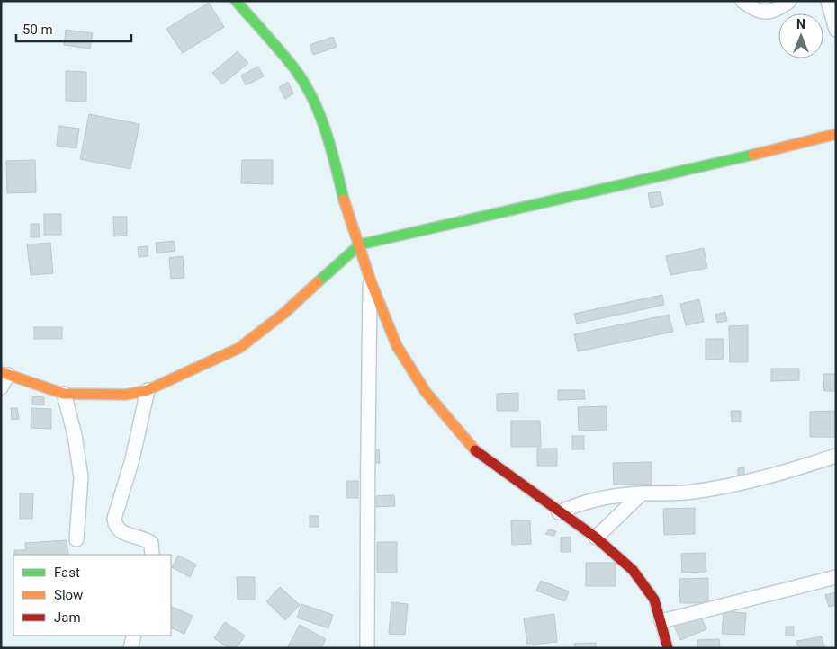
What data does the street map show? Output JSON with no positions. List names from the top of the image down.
{
  "legend": ["Fast", "Slow", "Jam"],
  "scale_bar": "50 m",
  "north": "top"
}
